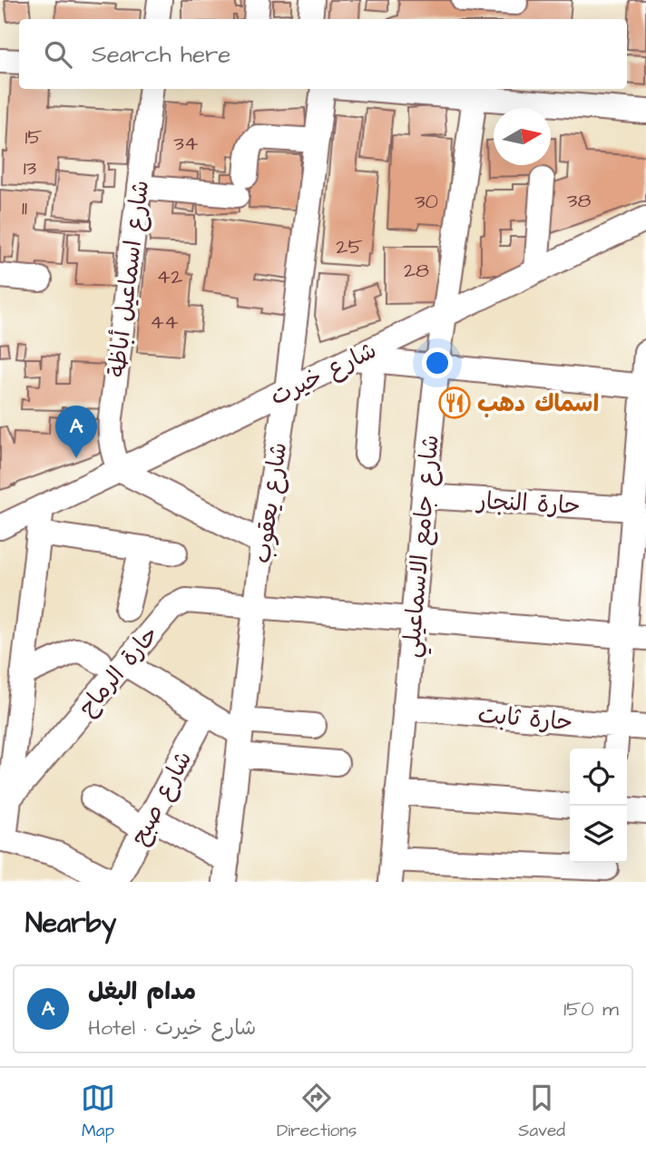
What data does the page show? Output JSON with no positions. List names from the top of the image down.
{
  "streets": {
    "street": [
      "شارع اسماعيل أباظة",
      "شارع خيرت",
      "شارع يعقوب",
      "حارة النجار",
      "شارع جامع الاسماعيلي",
      "حارة الرماح",
      "حارة ثابت",
      "شارع صبح"
    ]
  },
  "crossings": [
    ["شارع اسماعيل أباظة", "شارع خيرت"],
    ["شارع خيرت", "شارع يعقوب"],
    ["شارع خيرت", "شارع جامع الاسماعيلي"],
    ["شارع يعقوب", "حارة الرماح"],
    ["حارة النجار", "شارع جامع الاسماعيلي"],
    ["شارع جامع الاسماعيلي", "حارة الرماح"],
    ["شارع جامع الاسماعيلي", "حارة ثابت"]
  ],
  "places": {
    "restaurant": ["اسماك دهب"]
  },
  "house_numbers": [
    "15",
    "34",
    "13",
    "38",
    "30",
    "11",
    "25",
    "28",
    "42",
    "44"
  ],
  "north": "right",
  "page": {
    "search": "Search here",
    "pins": "A",
    "heading": "Nearby",
    "list": [
      {
        "mark": "A",
        "name": "مدام البغل",
        "note": "Hotel · شارع خيرت",
        "value": "150 m"
      }
    ],
    "nav": ["Map", "Directions", "Saved"]
  }
}
